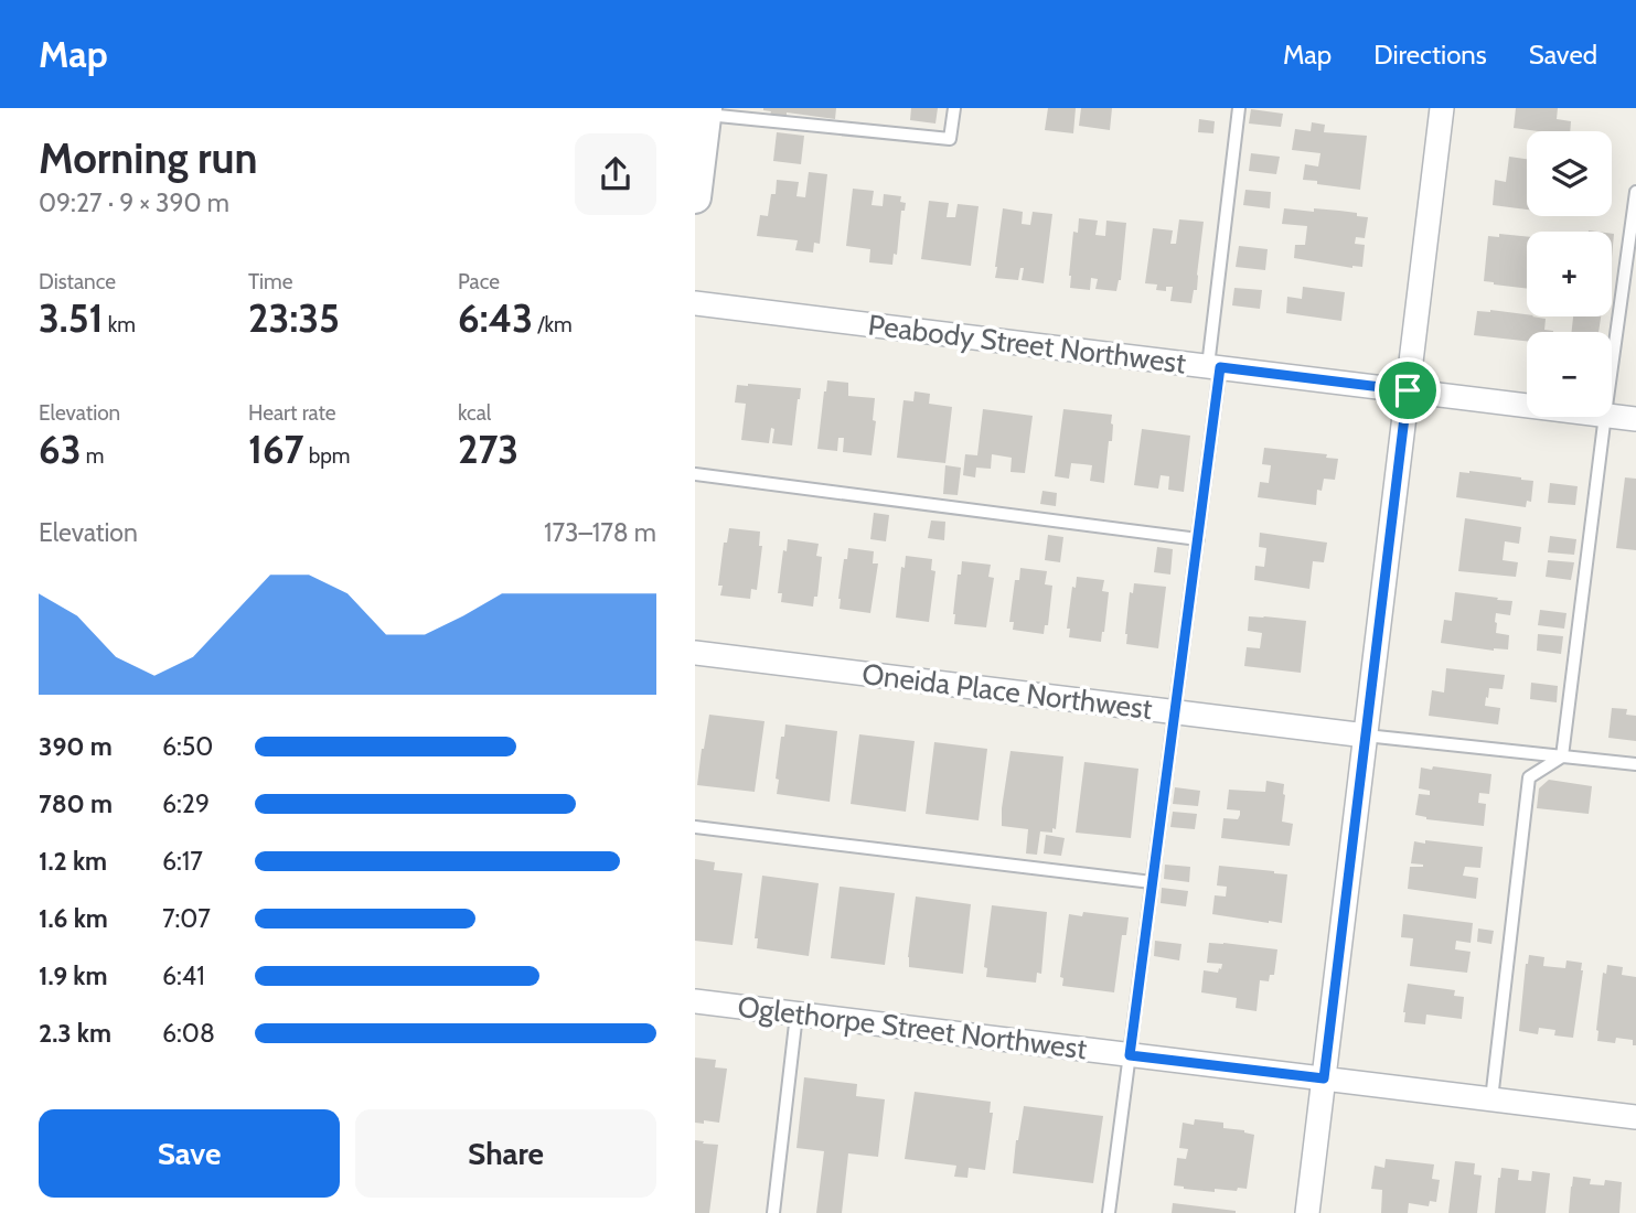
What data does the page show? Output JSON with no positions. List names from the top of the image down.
{
  "streets": {
    "street": ["Peabody Street Northwest", "Oneida Place Northwest", "Oglethorpe Street Northwest"]
  },
  "page": {
    "header": "Map",
    "nav": ["Map", "Directions", "Saved"],
    "heading": ["Morning run", "09:27 · 9 × 390 m"],
    "map_buttons": ["+", "−"],
    "stats": [
      ["Distance", "3.51 km"],
      ["Time", "23:35"],
      ["Pace", "6:43 /km"],
      ["Elevation", "63 m"],
      ["Heart rate", "167 bpm"],
      ["kcal", "273"]
    ],
    "chart": ["Elevation", "173–178 m"],
    "list": [
      {
        "name": "390 m",
        "note": "6:50"
      },
      {
        "name": "780 m",
        "note": "6:29"
      },
      {
        "name": "1.2 km",
        "note": "6:17"
      },
      {
        "name": "1.6 km",
        "note": "7:07"
      },
      {
        "name": "1.9 km",
        "note": "6:41"
      },
      {
        "name": "2.3 km",
        "note": "6:08"
      }
    ],
    "buttons": ["Save", "Share"]
  }
}
